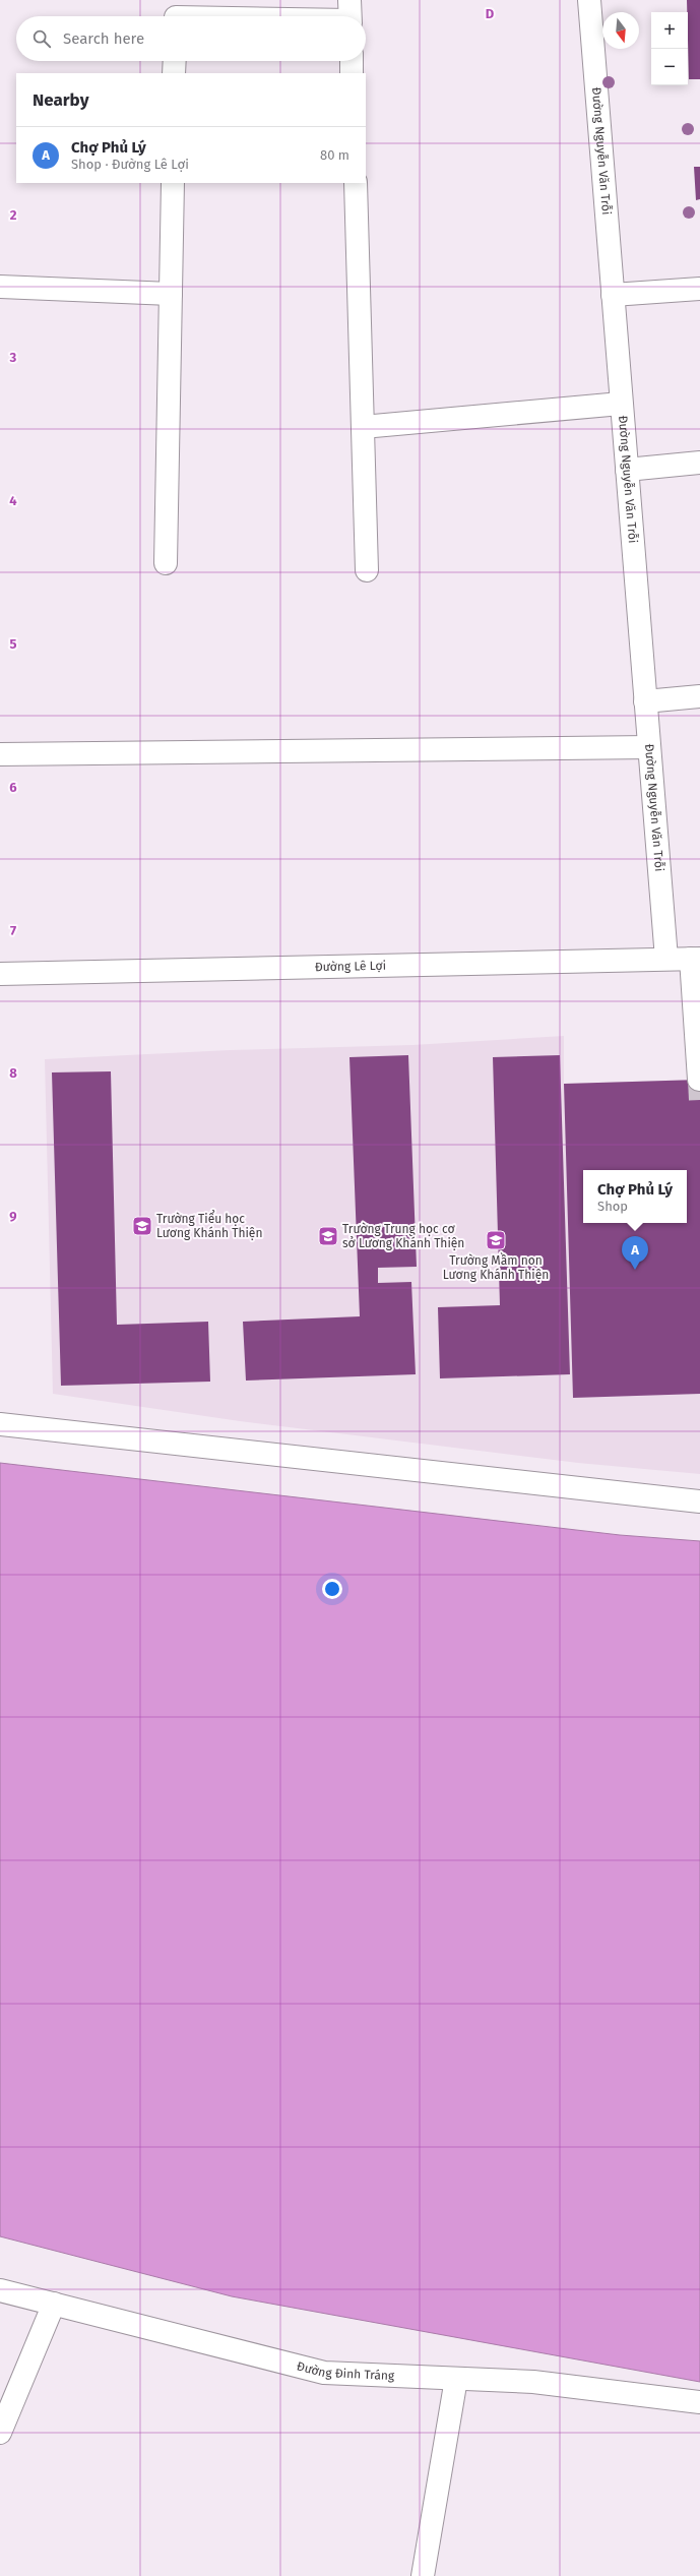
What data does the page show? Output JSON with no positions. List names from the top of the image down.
{
  "streets": {
    "street": ["Đường Nguyễn Văn Trỗi", "Đường Lê Lợi", "Đường Đinh Tráng"]
  },
  "crossings": [
    ["Đường Nguyễn Văn Trỗi", "Đường Lê Lợi"]
  ],
  "places": {
    "school or university": ["Trường Tiểu học Lương Khánh Thiện", "Trường Trung học cơ sở Lương Khánh Thiện", "Trường Mầm non Lương Khánh Thiện"]
  },
  "north": "bottom",
  "page": {
    "map_buttons": ["+", "−"],
    "search": "Search here",
    "heading": "Nearby",
    "list": [
      {
        "mark": "A",
        "name": "Chợ Phủ Lý",
        "note": "Shop · Đường Lê Lợi",
        "value": "80 m"
      }
    ],
    "popup": ["Chợ Phủ Lý", "Shop"],
    "pins": "A"
  },
  "grid": {
    "columns": ["D"],
    "rows": [
      "2",
      "3",
      "4",
      "5",
      "6",
      "7",
      "8",
      "9"
    ]
  }
}
